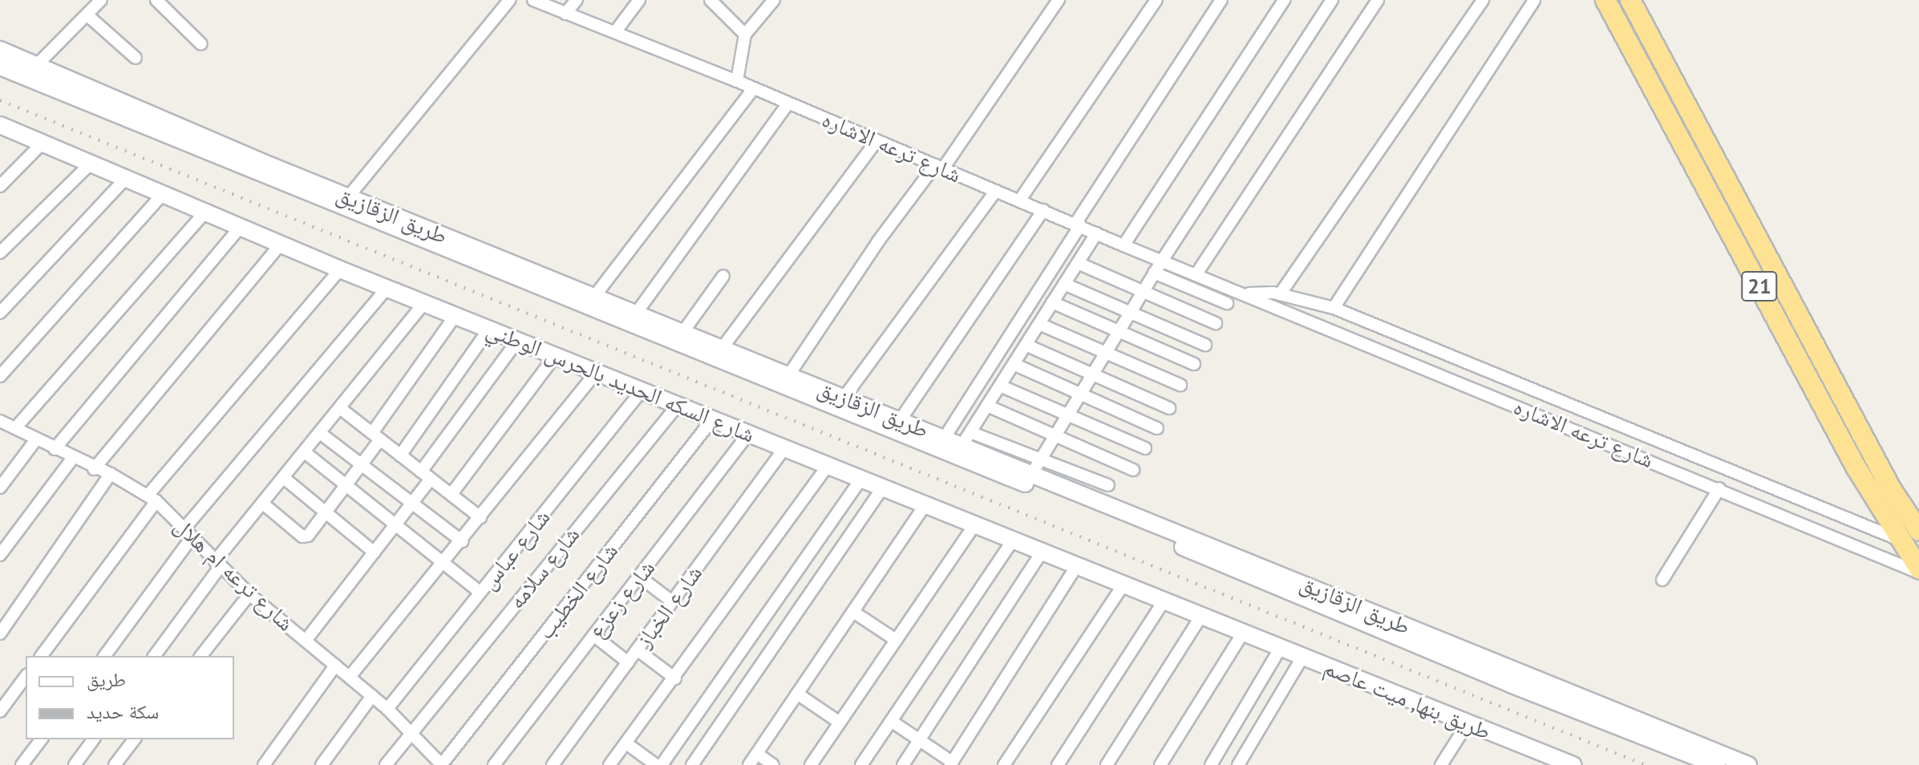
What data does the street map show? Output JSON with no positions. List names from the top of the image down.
{
  "streets": {
    "highway": ["21"],
    "main road": ["طريق الزقازيق", "شارع السكه الحديد بالحرس الوطني", "طريق بنها, ميت عاصم"],
    "street": [
      "شارع ترعه الاشاره",
      "شارع عباس",
      "شارع سلامه",
      "شارع ترعه ام هلال",
      "شارع الخطيب",
      "شارع زعزع",
      "شارع الخباز"
    ]
  },
  "crossings": [
    ["شارع ترعه الاشاره", "21"],
    ["شارع السكه الحديد بالحرس الوطني", "شارع عباس"],
    ["شارع السكه الحديد بالحرس الوطني", "شارع سلامه"],
    ["شارع السكه الحديد بالحرس الوطني", "شارع الخطيب"],
    ["شارع السكه الحديد بالحرس الوطني", "شارع زعزع"],
    ["شارع السكه الحديد بالحرس الوطني", "شارع الخباز"],
    ["شارع السكه الحديد بالحرس الوطني", "طريق بنها, ميت عاصم"],
    ["شارع عباس", "شارع ترعه ام هلال"],
    ["شارع سلامه", "شارع ترعه ام هلال"],
    ["شارع ترعه ام هلال", "شارع الخطيب"]
  ],
  "legend": ["طريق", "سكة حديد"]
}
